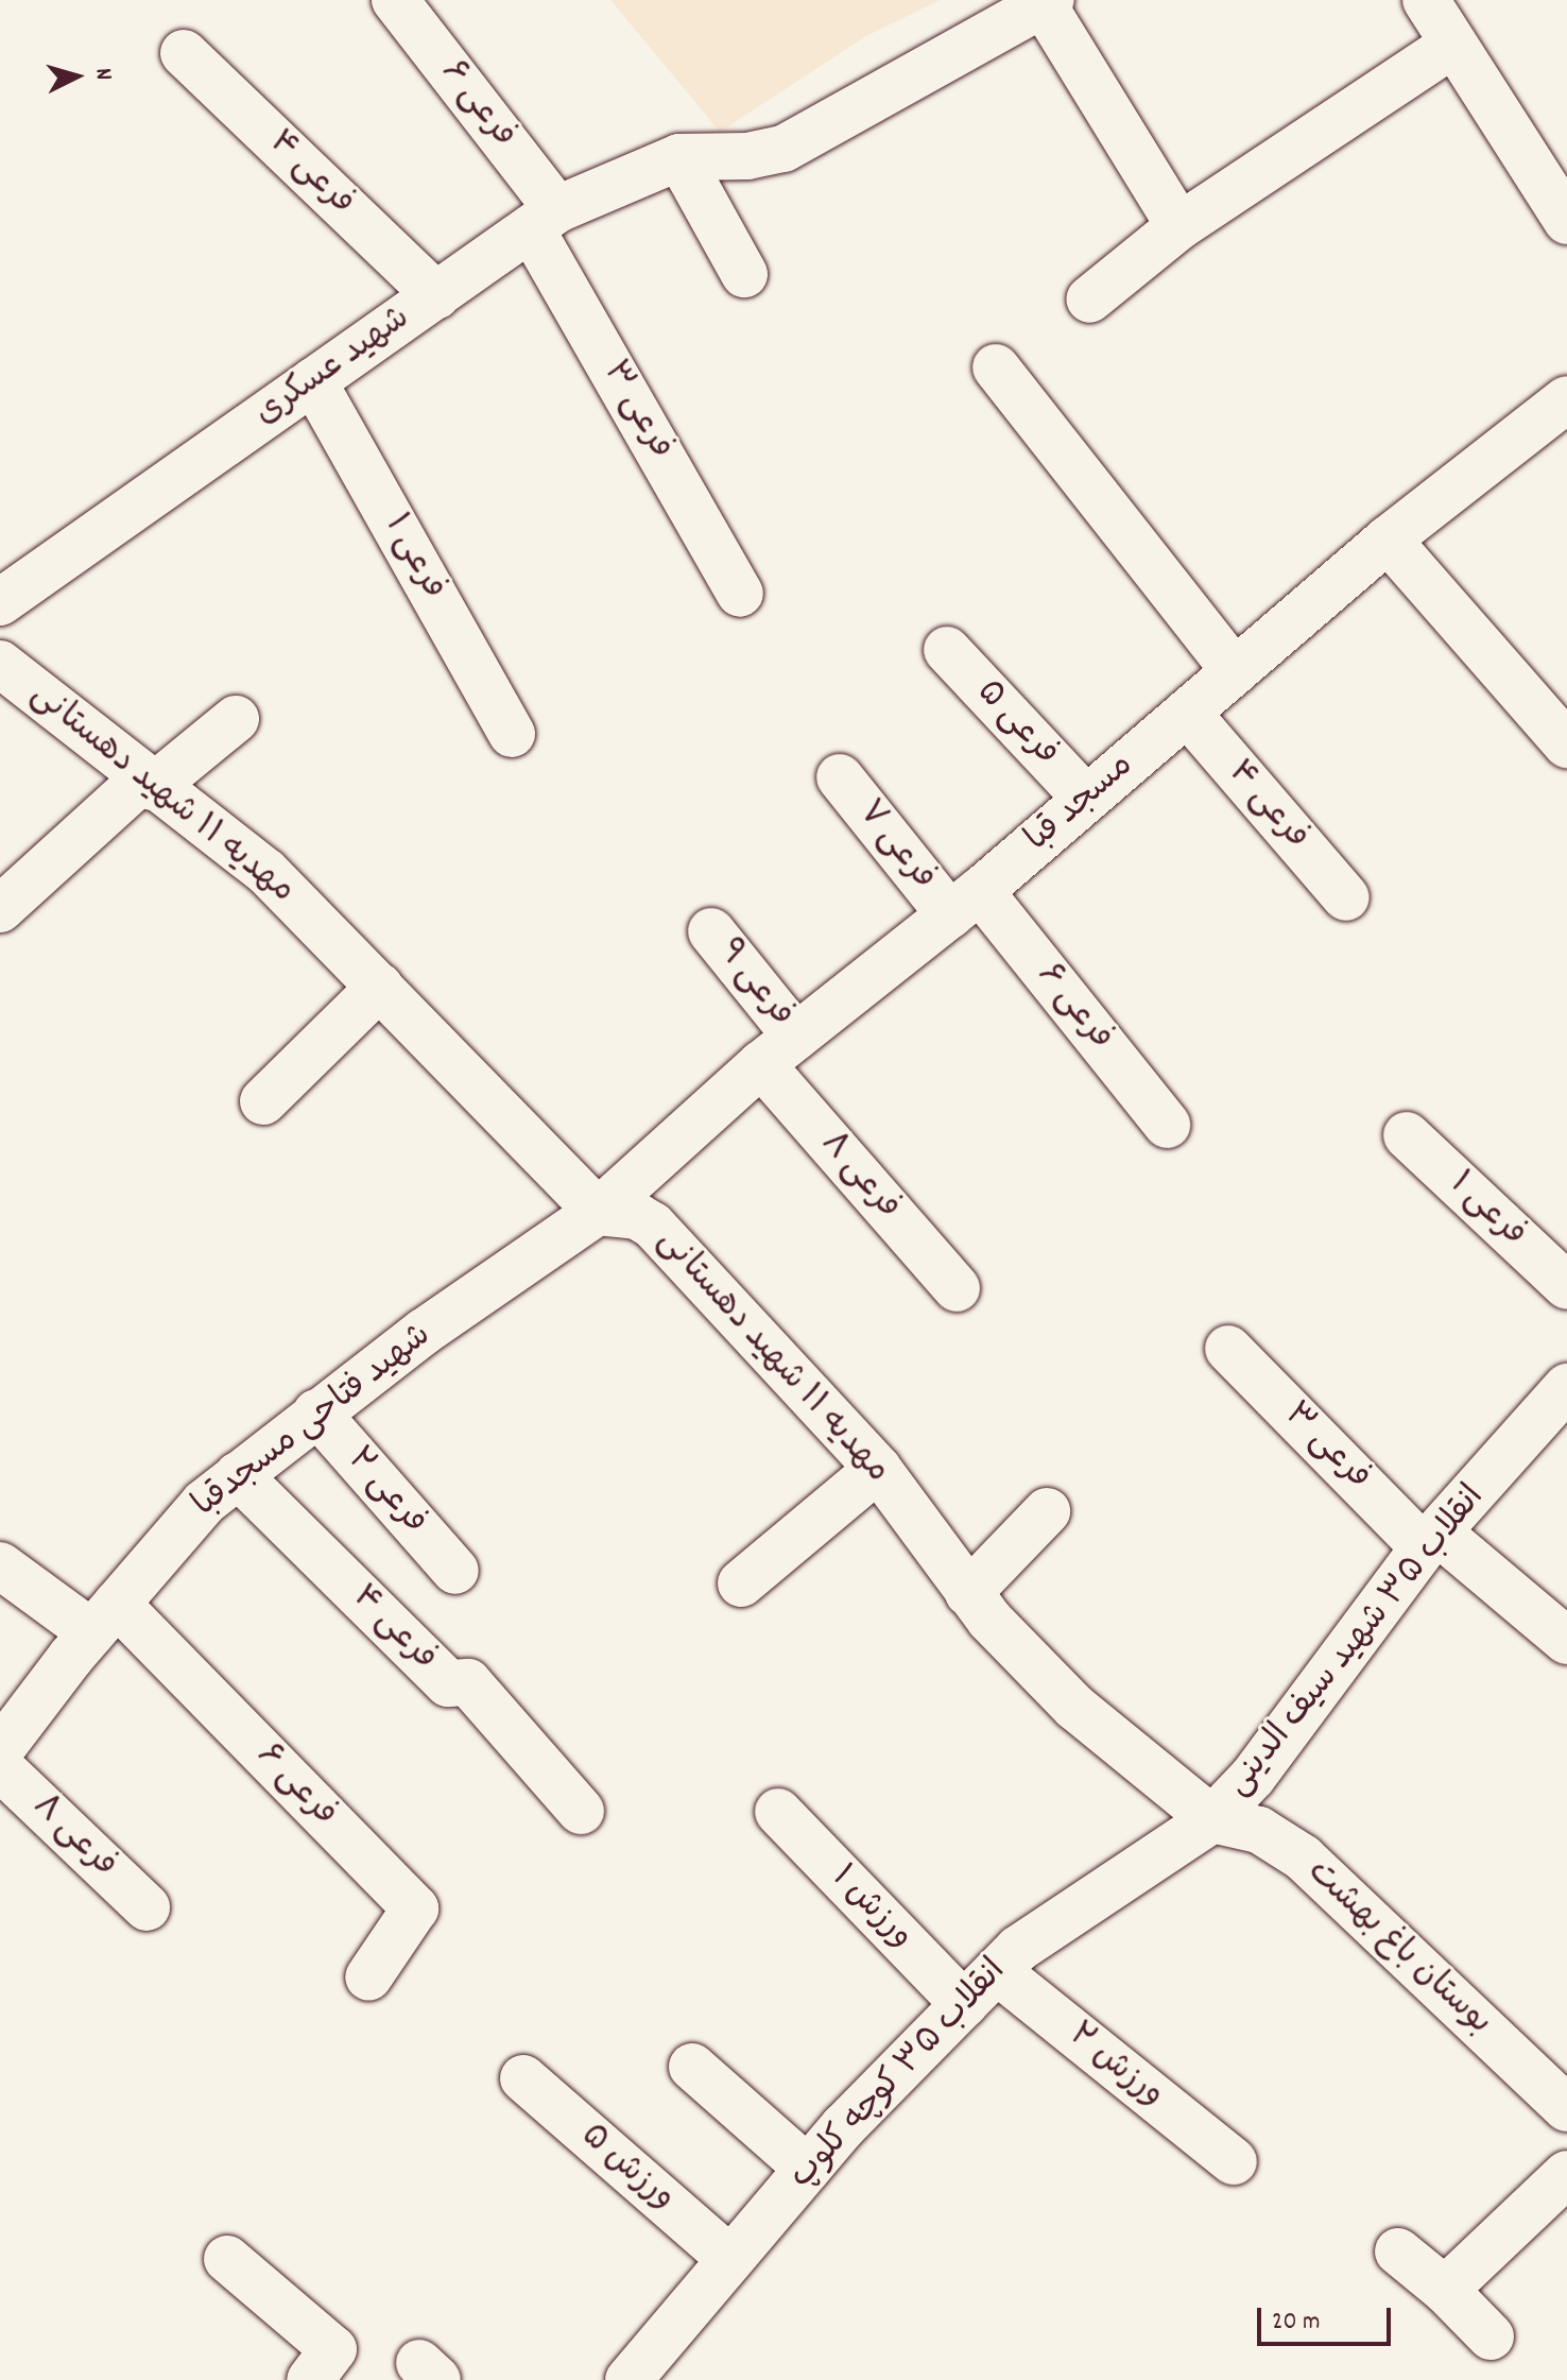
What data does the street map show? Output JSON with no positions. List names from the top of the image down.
{
  "streets": {
    "street": [
      "فرعی ۶",
      "فرعی ۴",
      "شهید عسکری",
      "فرعی ۳",
      "فرعی ۱",
      "فرعی ۵",
      "مهدیه ۱۱ شهید دهستانی",
      "مسجد قبا",
      "فرعی ۷",
      "فرعی ۹",
      "فرعی ۸",
      "شهید فتاحی مسجدقبا",
      "فرعی ۲",
      "انقلاب ۳۵ شهید سیف الدینی",
      "ورزش ۱",
      "بوستان باغ بهشت",
      "ورزش ۲",
      "انقلاب ۳۵ کوچه کلوپ",
      "ورزش ۵"
    ]
  },
  "crossings": [
    ["فرعی ۶", "شهید عسکری"],
    ["فرعی ۶", "فرعی ۳"],
    ["فرعی ۶", "مسجد قبا"],
    ["فرعی ۶", "فرعی ۷"],
    ["فرعی ۶", "شهید فتاحی مسجدقبا"],
    ["فرعی ۴", "شهید عسکری"],
    ["فرعی ۴", "مسجد قبا"],
    ["فرعی ۴", "شهید فتاحی مسجدقبا"],
    ["شهید عسکری", "فرعی ۳"],
    ["شهید عسکری", "فرعی ۱"],
    ["فرعی ۳", "انقلاب ۳۵ شهید سیف الدینی"],
    ["فرعی ۵", "مسجد قبا"],
    ["مهدیه ۱۱ شهید دهستانی", "مسجد قبا"],
    ["مهدیه ۱۱ شهید دهستانی", "شهید فتاحی مسجدقبا"],
    ["مهدیه ۱۱ شهید دهستانی", "انقلاب ۳۵ شهید سیف الدینی"],
    ["مهدیه ۱۱ شهید دهستانی", "بوستان باغ بهشت"],
    ["مهدیه ۱۱ شهید دهستانی", "انقلاب ۳۵ کوچه کلوپ"],
    ["مسجد قبا", "فرعی ۷"],
    ["مسجد قبا", "فرعی ۹"],
    ["مسجد قبا", "فرعی ۸"],
    ["مسجد قبا", "شهید فتاحی مسجدقبا"],
    ["فرعی ۹", "فرعی ۸"],
    ["شهید فتاحی مسجدقبا", "فرعی ۲"],
    ["انقلاب ۳۵ شهید سیف الدینی", "بوستان باغ بهشت"],
    ["انقلاب ۳۵ شهید سیف الدینی", "انقلاب ۳۵ کوچه کلوپ"],
    ["ورزش ۱", "انقلاب ۳۵ کوچه کلوپ"],
    ["بوستان باغ بهشت", "انقلاب ۳۵ کوچه کلوپ"],
    ["ورزش ۲", "انقلاب ۳۵ کوچه کلوپ"],
    ["انقلاب ۳۵ کوچه کلوپ", "ورزش ۵"]
  ],
  "scale_bar": "20 m",
  "north": "right"
}
